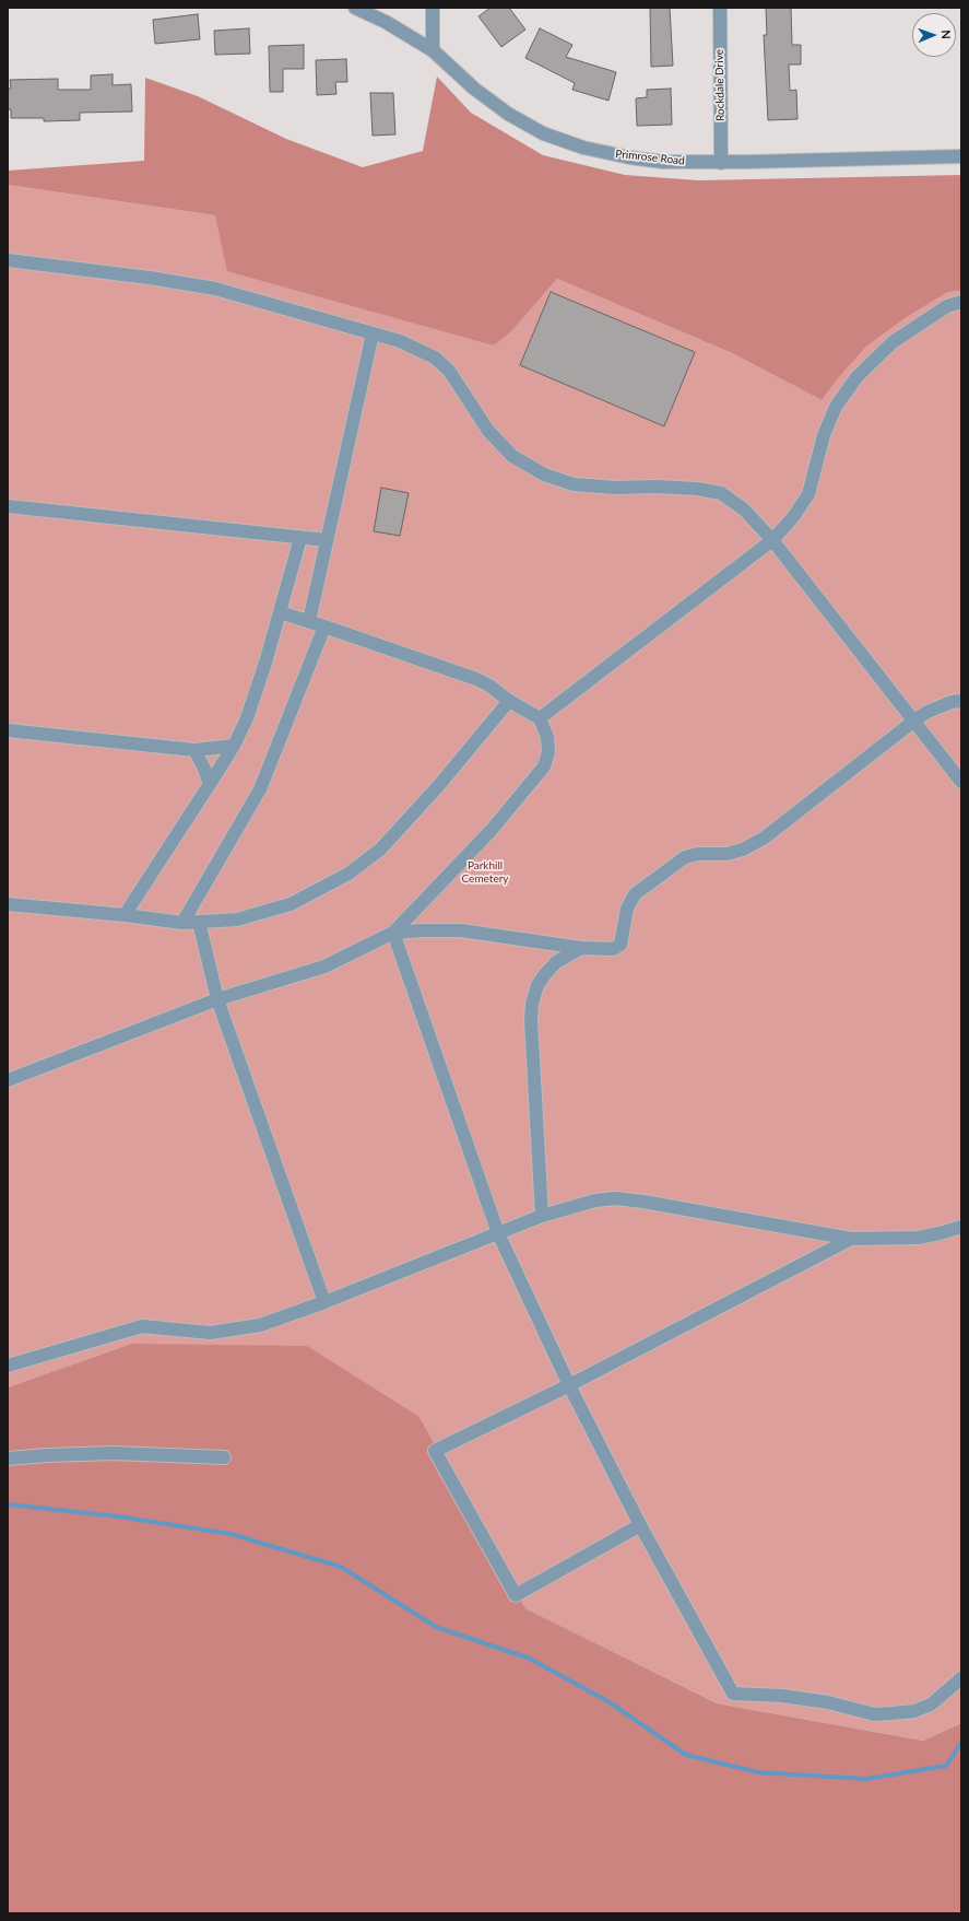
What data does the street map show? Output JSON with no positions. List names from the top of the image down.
{
  "streets": {
    "street": ["Rockdale Drive", "Primrose Road"]
  },
  "crossings": [
    ["Rockdale Drive", "Primrose Road"]
  ],
  "parks": ["Parkhill Cemetery"],
  "north": "right"
}
